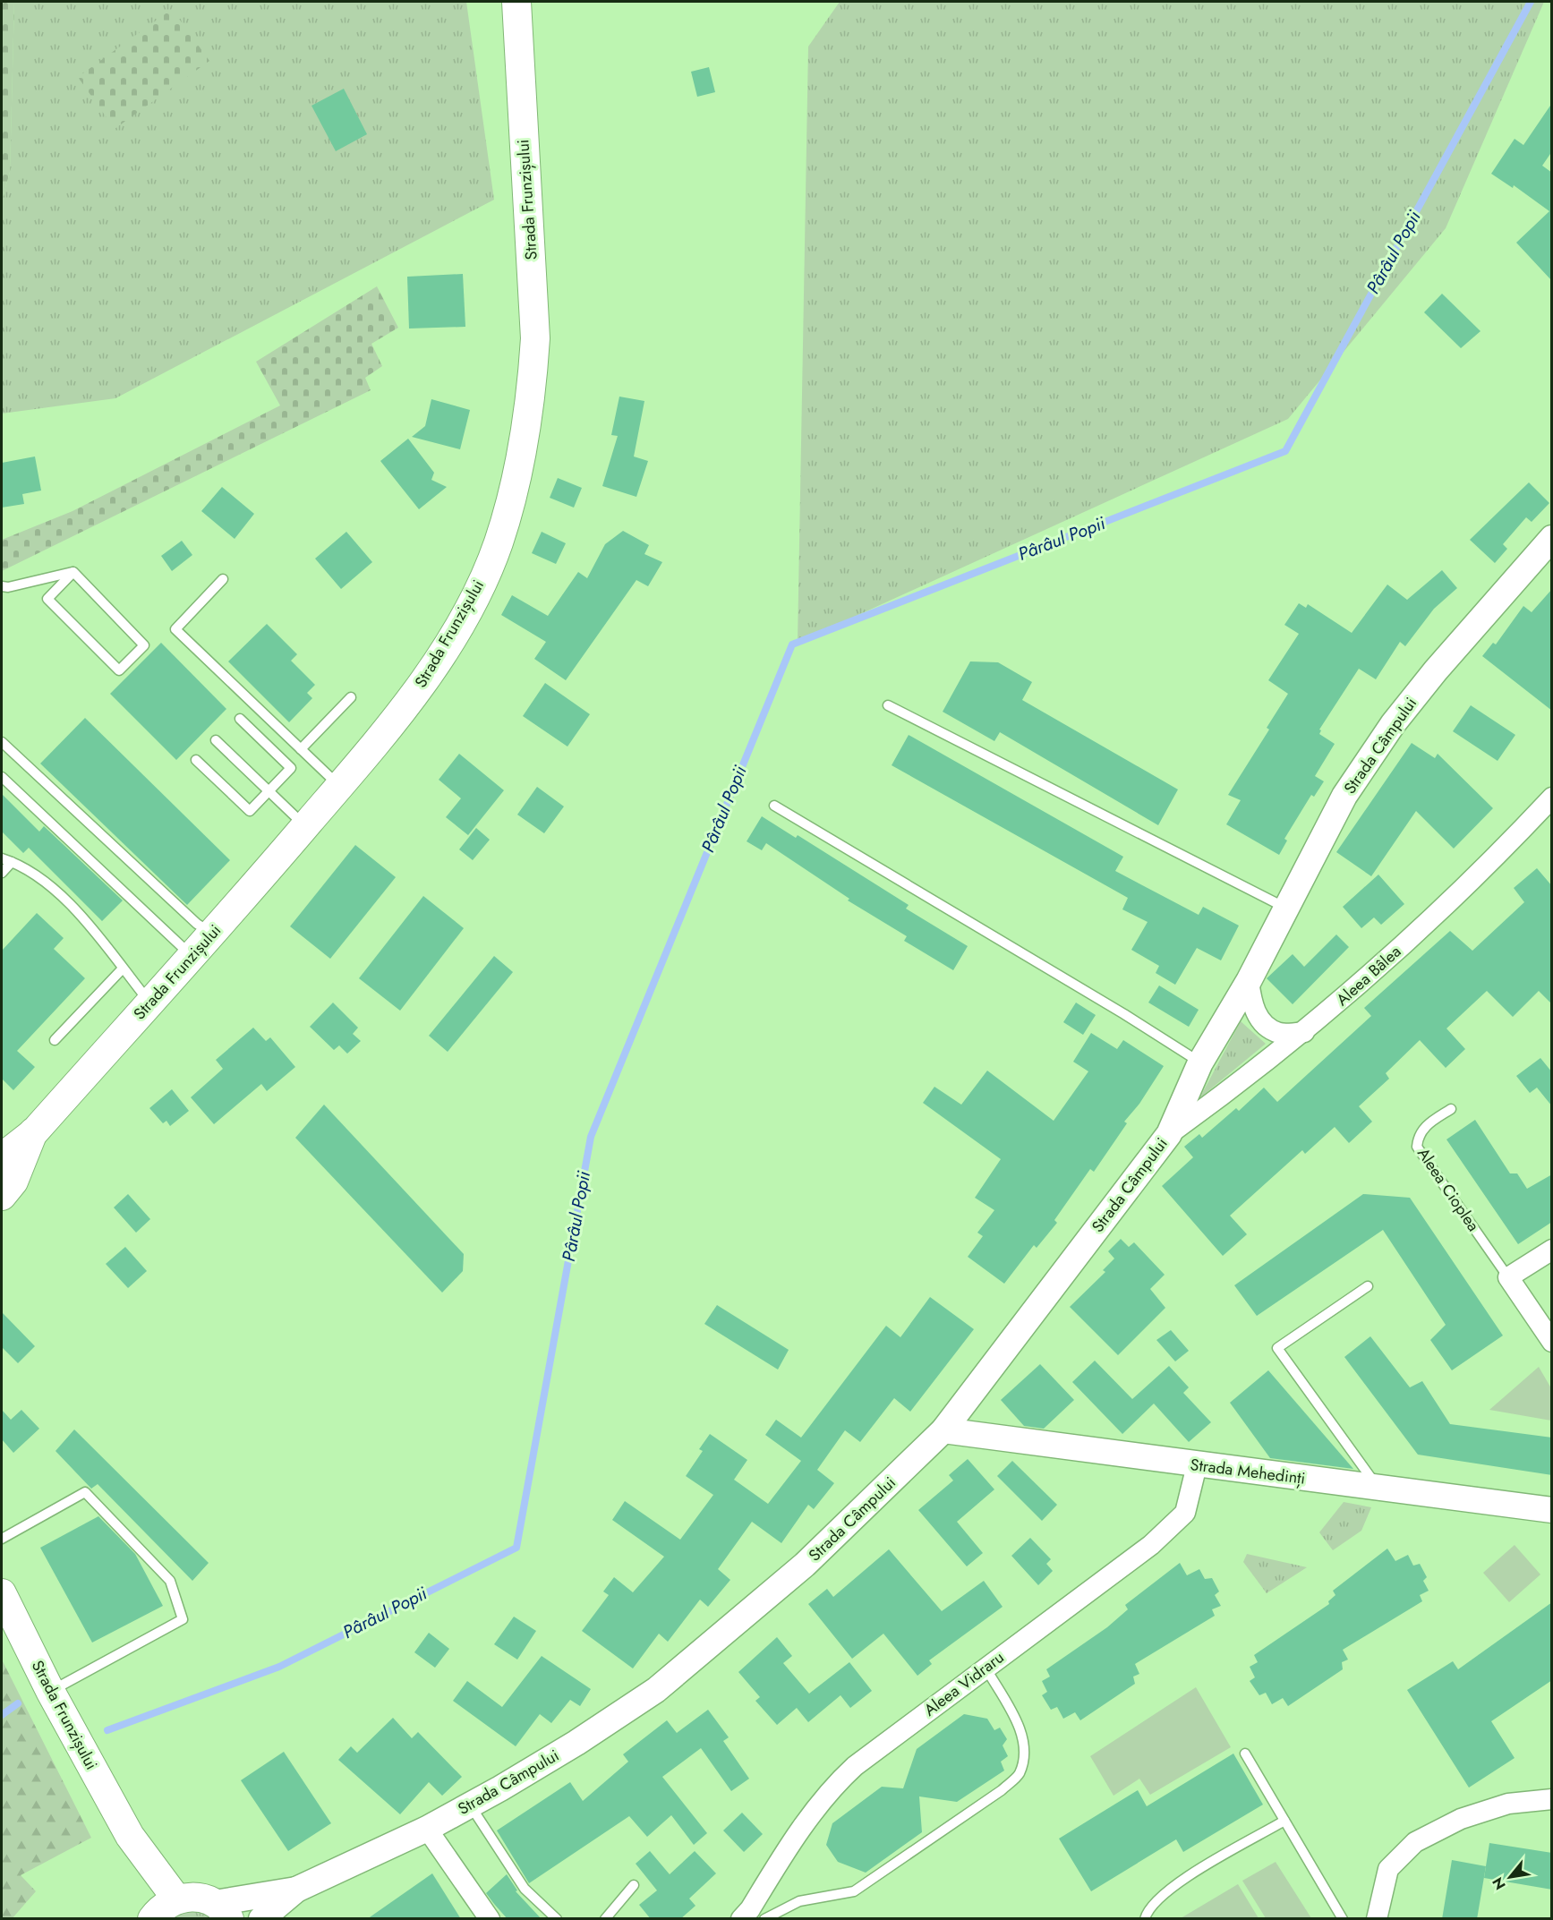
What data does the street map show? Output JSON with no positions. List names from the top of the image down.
{
  "streets": {
    "main road": ["Strada Frunzișului"],
    "street": [
      "Strada Câmpului",
      "Aleea Bâlea",
      "Aleea Cioplea",
      "Strada Mehedinți",
      "Aleea Vidraru"
    ]
  },
  "crossings": [
    ["Strada Câmpului", "Aleea Bâlea"],
    ["Strada Câmpului", "Strada Mehedinți"],
    ["Strada Mehedinți", "Aleea Vidraru"]
  ],
  "water": ["Pârâul Popii"],
  "north": "bottom left"
}
